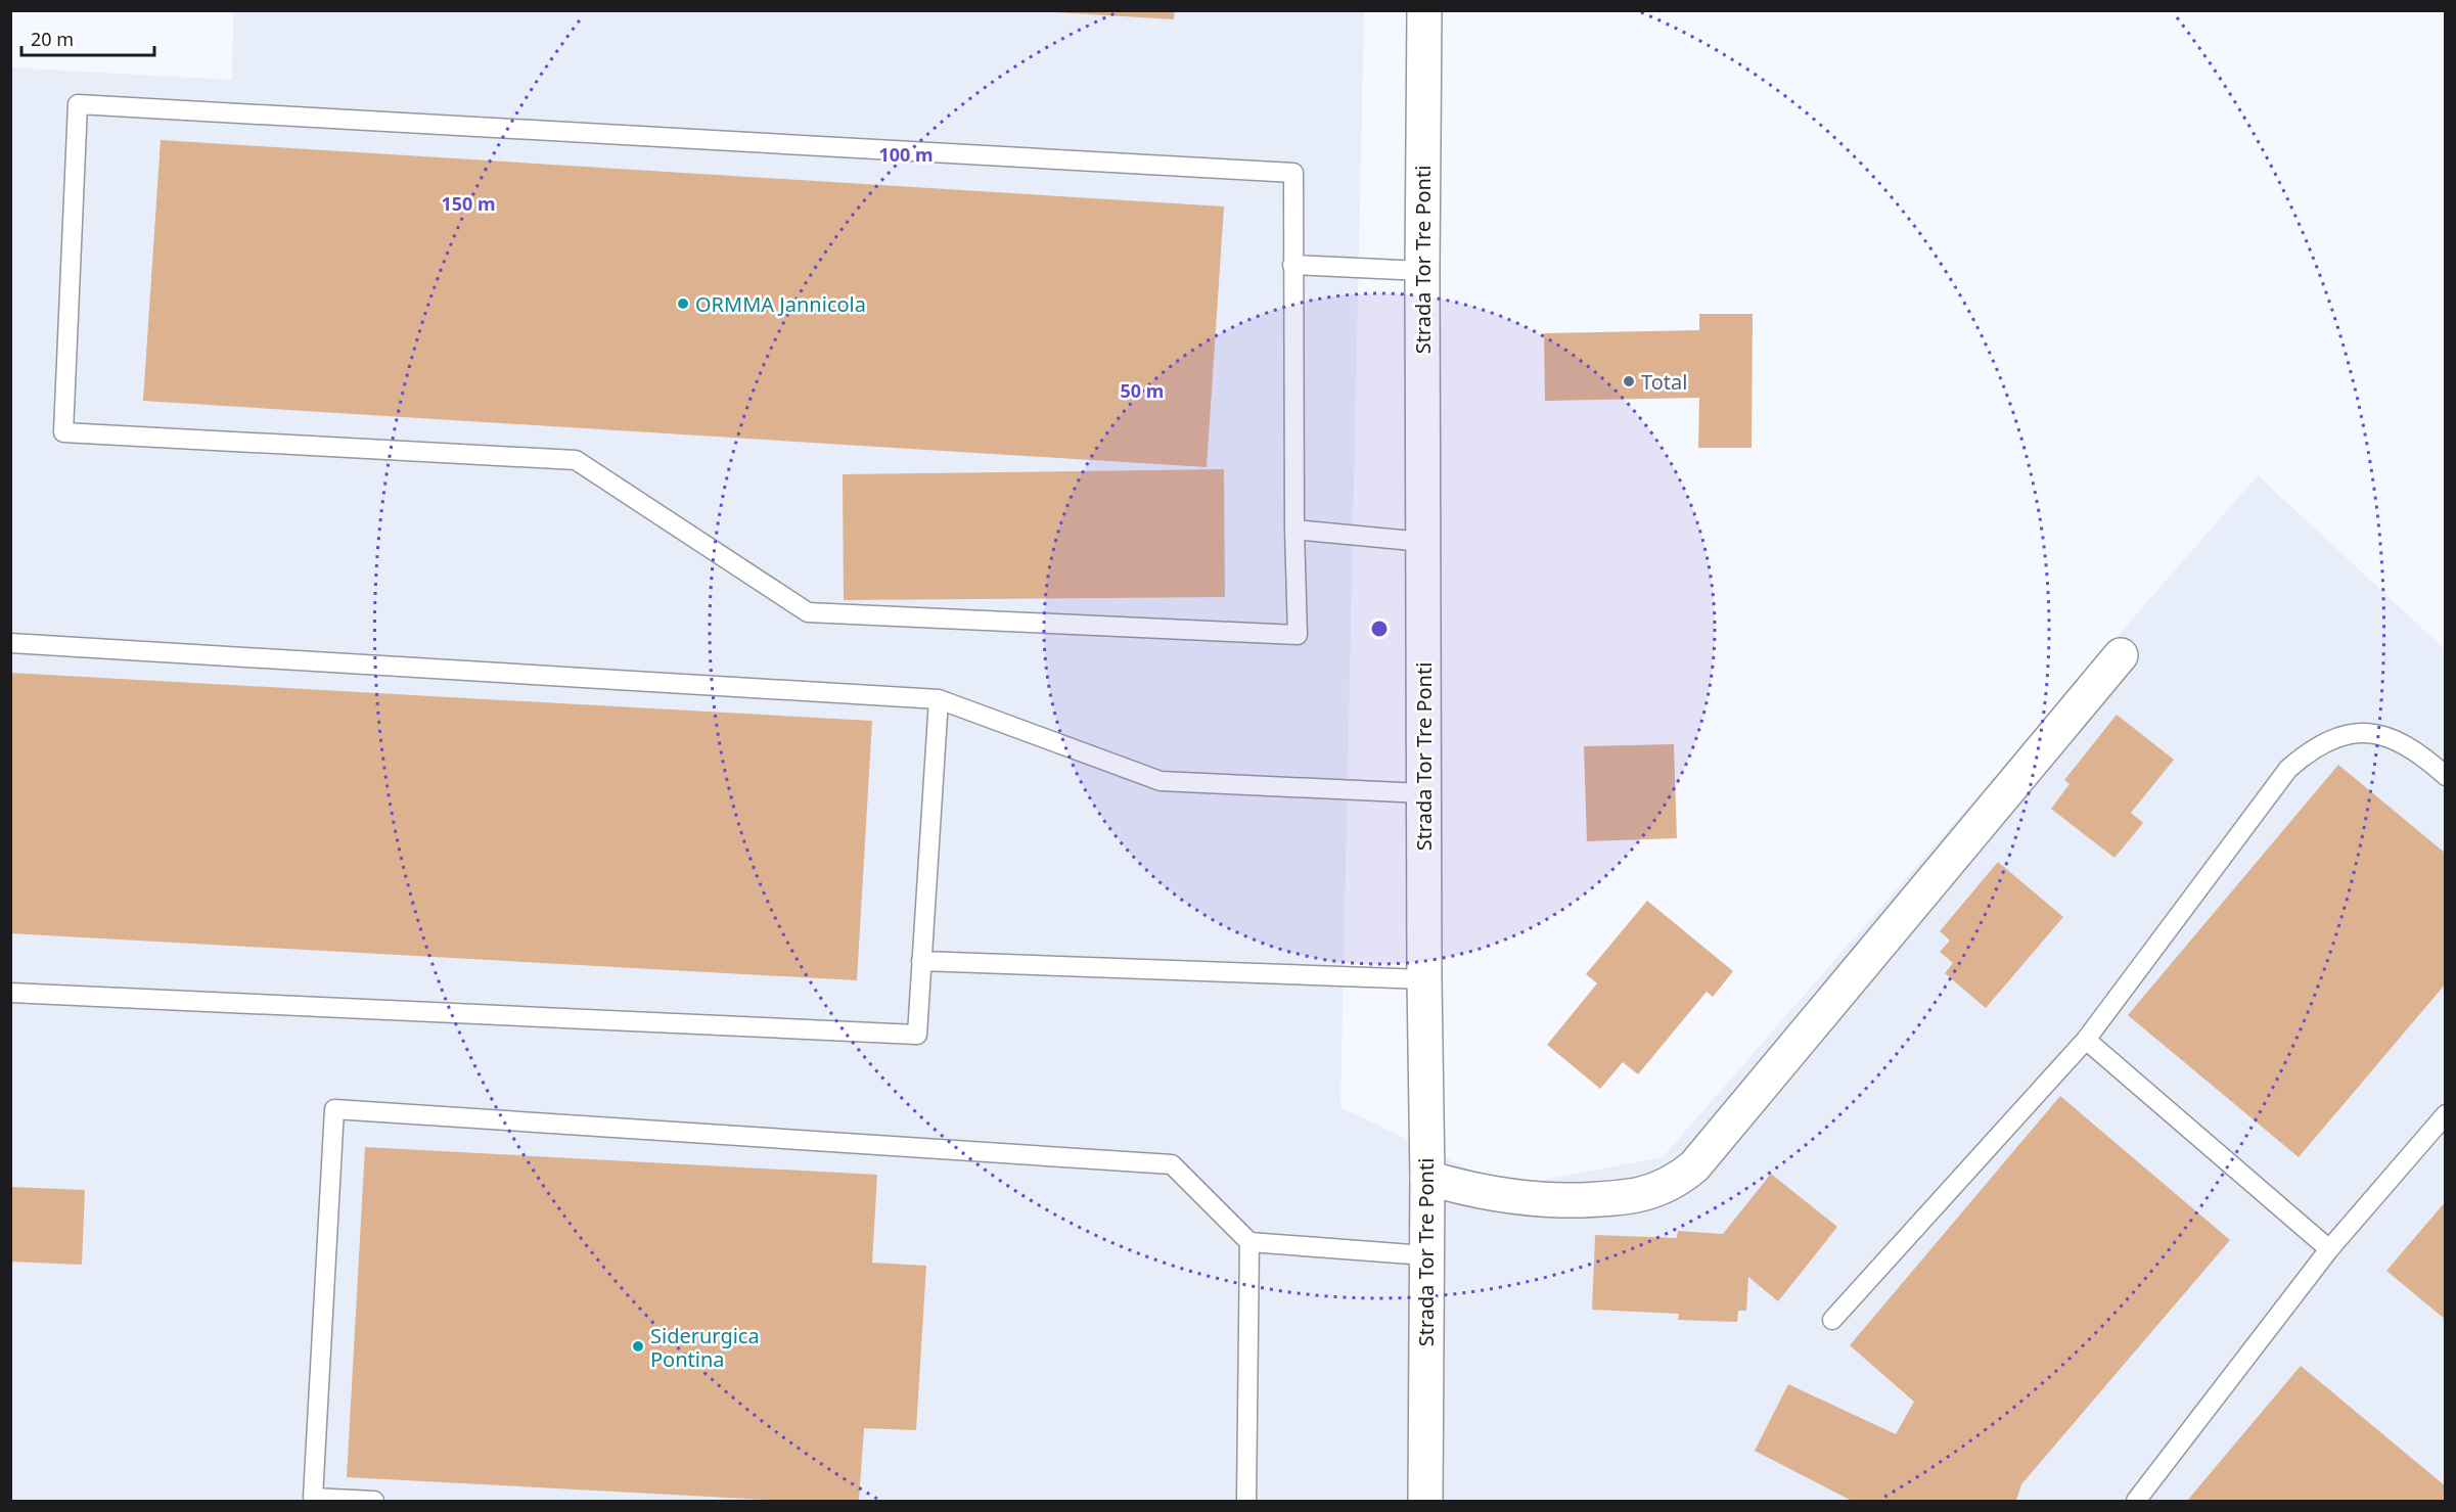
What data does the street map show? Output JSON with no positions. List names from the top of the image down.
{
  "streets": {
    "street": ["Strada Tor Tre Ponti"]
  },
  "places": ["ORMMA Jannicola", "Total", "Siderurgica Pontina"],
  "scale_bar": "20 m",
  "rings": ["100 m", "150 m", "50 m"]
}
